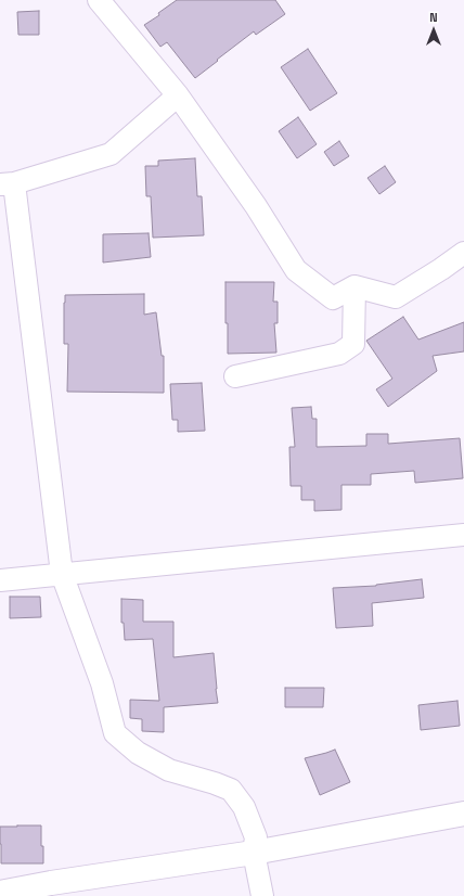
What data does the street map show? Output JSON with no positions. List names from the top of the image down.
{
  "north": "top"
}
